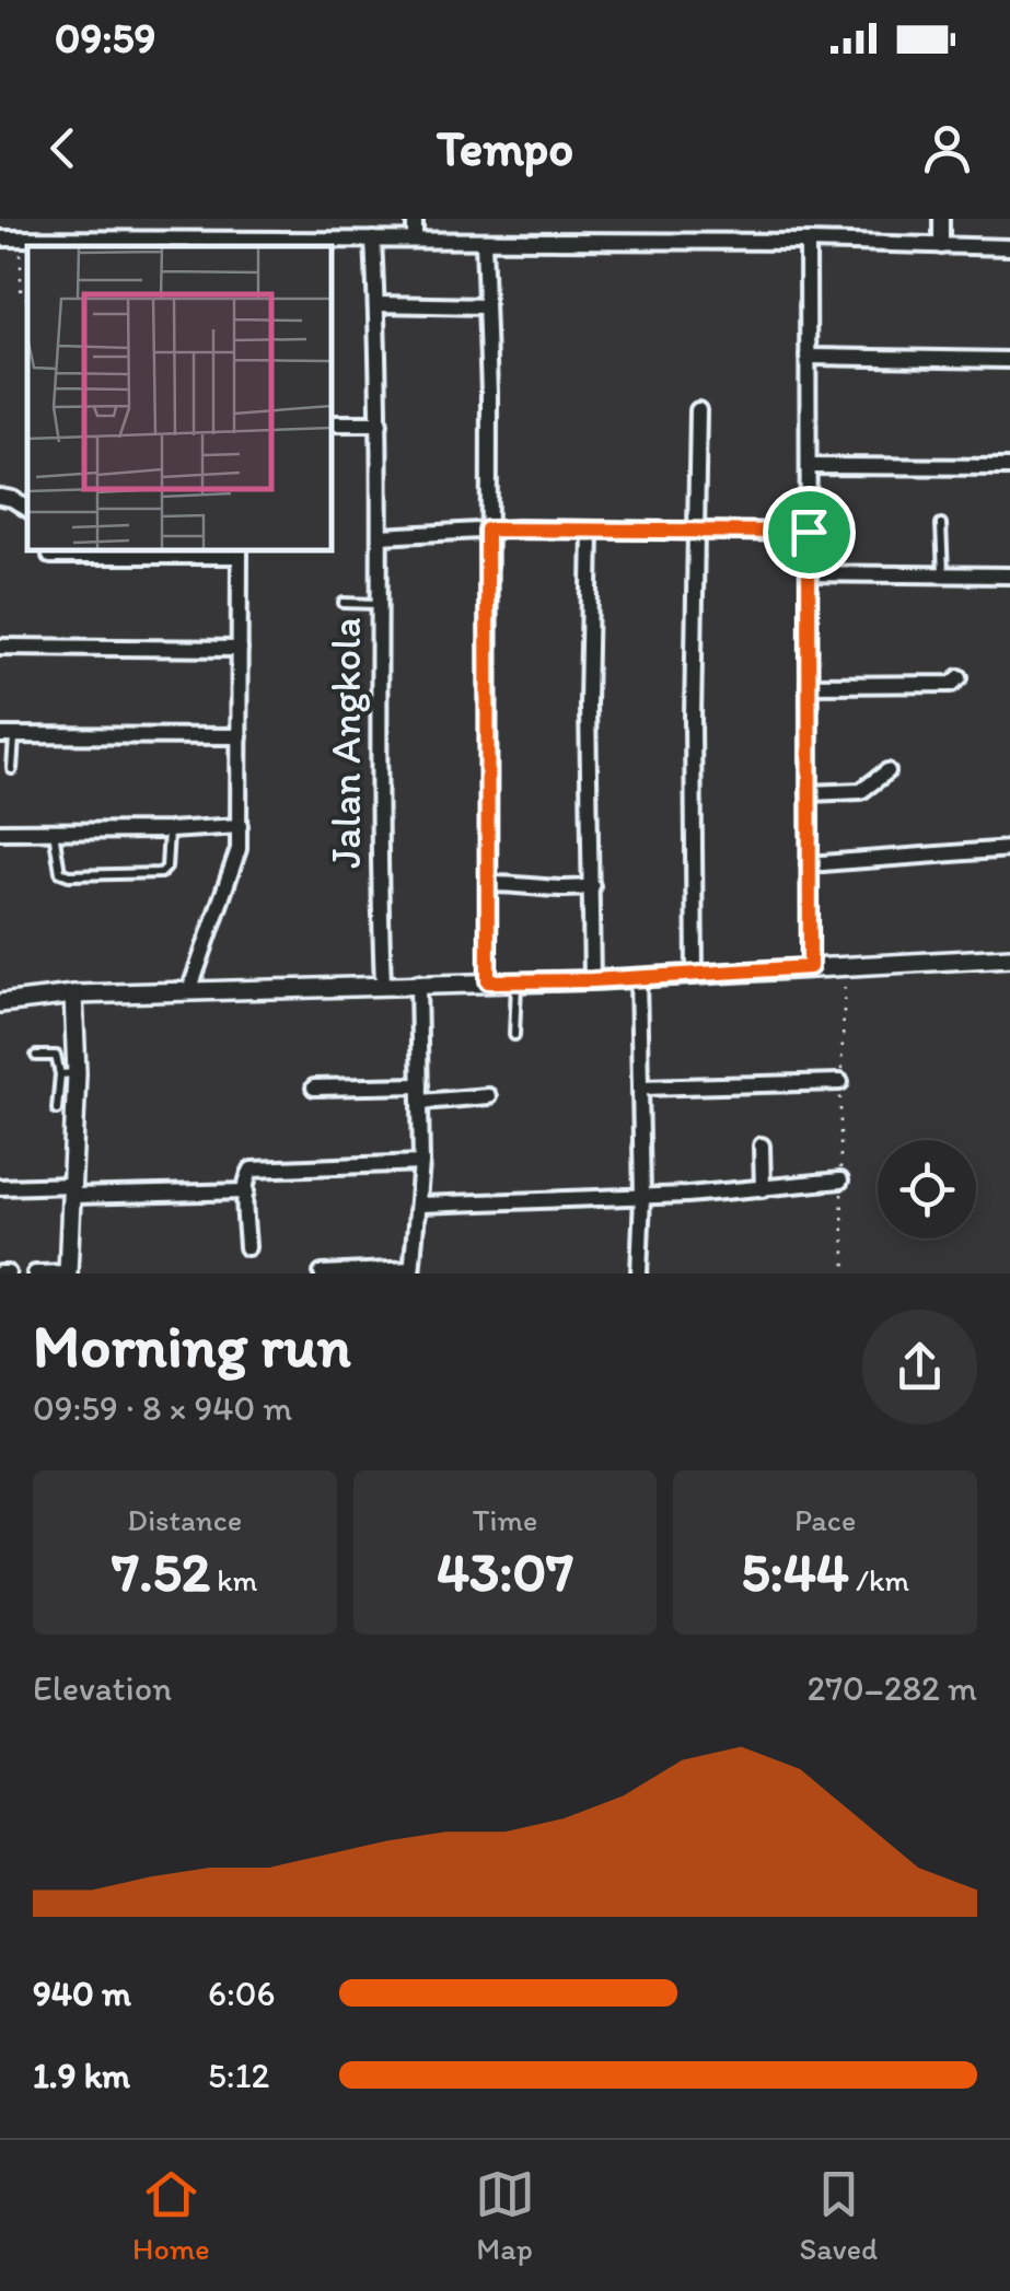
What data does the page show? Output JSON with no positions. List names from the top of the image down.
{
  "streets": {
    "street": ["Jalan Angkola"]
  },
  "page": {
    "status": "09:59",
    "header": "Tempo",
    "heading": ["Morning run", "09:59 · 8 × 940 m"],
    "stats": [
      ["Distance", "7.52 km"],
      ["Time", "43:07"],
      ["Pace", "5:44 /km"]
    ],
    "chart": ["Elevation", "270–282 m"],
    "list": [
      {
        "name": "940 m",
        "note": "6:06"
      },
      {
        "name": "1.9 km",
        "note": "5:12"
      }
    ],
    "tabs": ["Home", "Map", "Saved"]
  }
}
